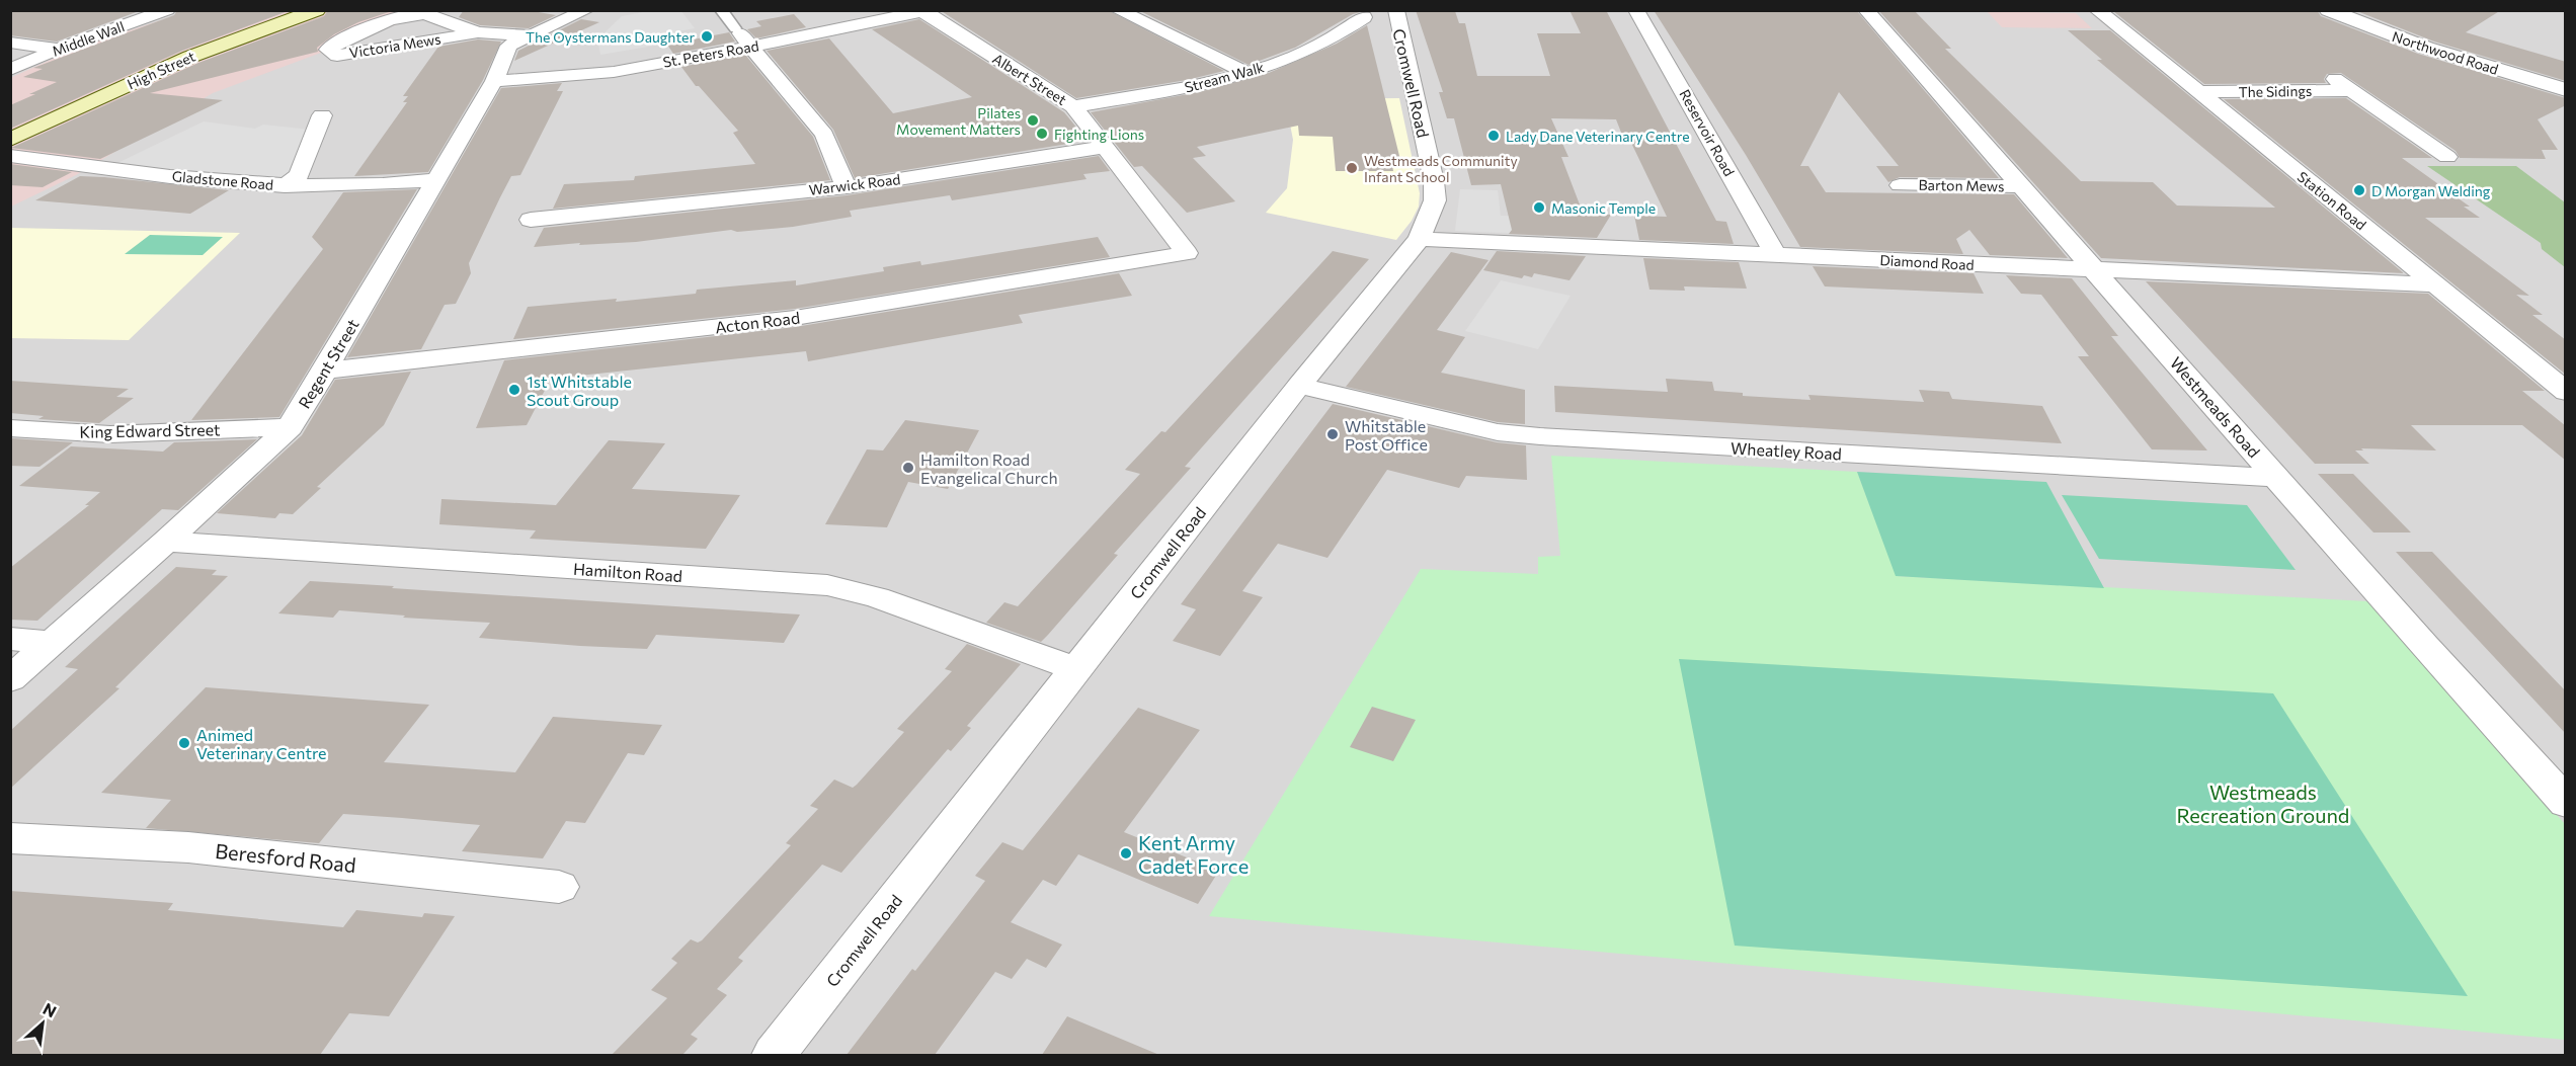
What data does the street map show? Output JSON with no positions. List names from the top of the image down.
{
  "streets": {
    "main road": ["High Street"],
    "street": [
      "Middle Wall",
      "Victoria Mews",
      "Northwood Road",
      "St. Peters Road",
      "Stream Walk",
      "Albert Street",
      "Cromwell Road",
      "The Sidings",
      "Reservoir Road",
      "Gladstone Road",
      "Warwick Road",
      "Barton Mews",
      "Station Road",
      "Diamond Road",
      "Acton Road",
      "Regent Street",
      "Westmeads Road",
      "King Edward Street",
      "Wheatley Road",
      "Hamilton Road",
      "Beresford Road"
    ]
  },
  "crossings": [
    ["Victoria Mews", "Regent Street"],
    ["St. Peters Road", "Albert Street"],
    ["St. Peters Road", "Regent Street"],
    ["Stream Walk", "Albert Street"],
    ["Stream Walk", "Cromwell Road"],
    ["Albert Street", "Warwick Road"],
    ["Albert Street", "Acton Road"],
    ["Cromwell Road", "Diamond Road"],
    ["Cromwell Road", "Wheatley Road"],
    ["Cromwell Road", "Hamilton Road"],
    ["The Sidings", "Station Road"],
    ["Reservoir Road", "Diamond Road"],
    ["Gladstone Road", "Regent Street"],
    ["Barton Mews", "Westmeads Road"],
    ["Station Road", "Diamond Road"],
    ["Diamond Road", "Westmeads Road"],
    ["Acton Road", "Regent Street"],
    ["Regent Street", "King Edward Street"],
    ["Regent Street", "Hamilton Road"],
    ["Westmeads Road", "Wheatley Road"]
  ],
  "parks": ["Westmeads Recreation Ground"],
  "places": [
    "The Oystermans Daughter",
    "Pilates Movement Matters",
    "Fighting Lions",
    "Lady Dane Veterinary Centre",
    "Westmeads Community Infant School",
    "D Morgan Welding",
    "Masonic Temple",
    "1st Whitstable Scout Group",
    "Whitstable Post Office",
    "Hamilton Road Evangelical Church",
    "Animed Veterinary Centre",
    "Kent Army Cadet Force"
  ],
  "north": "top right"
}
